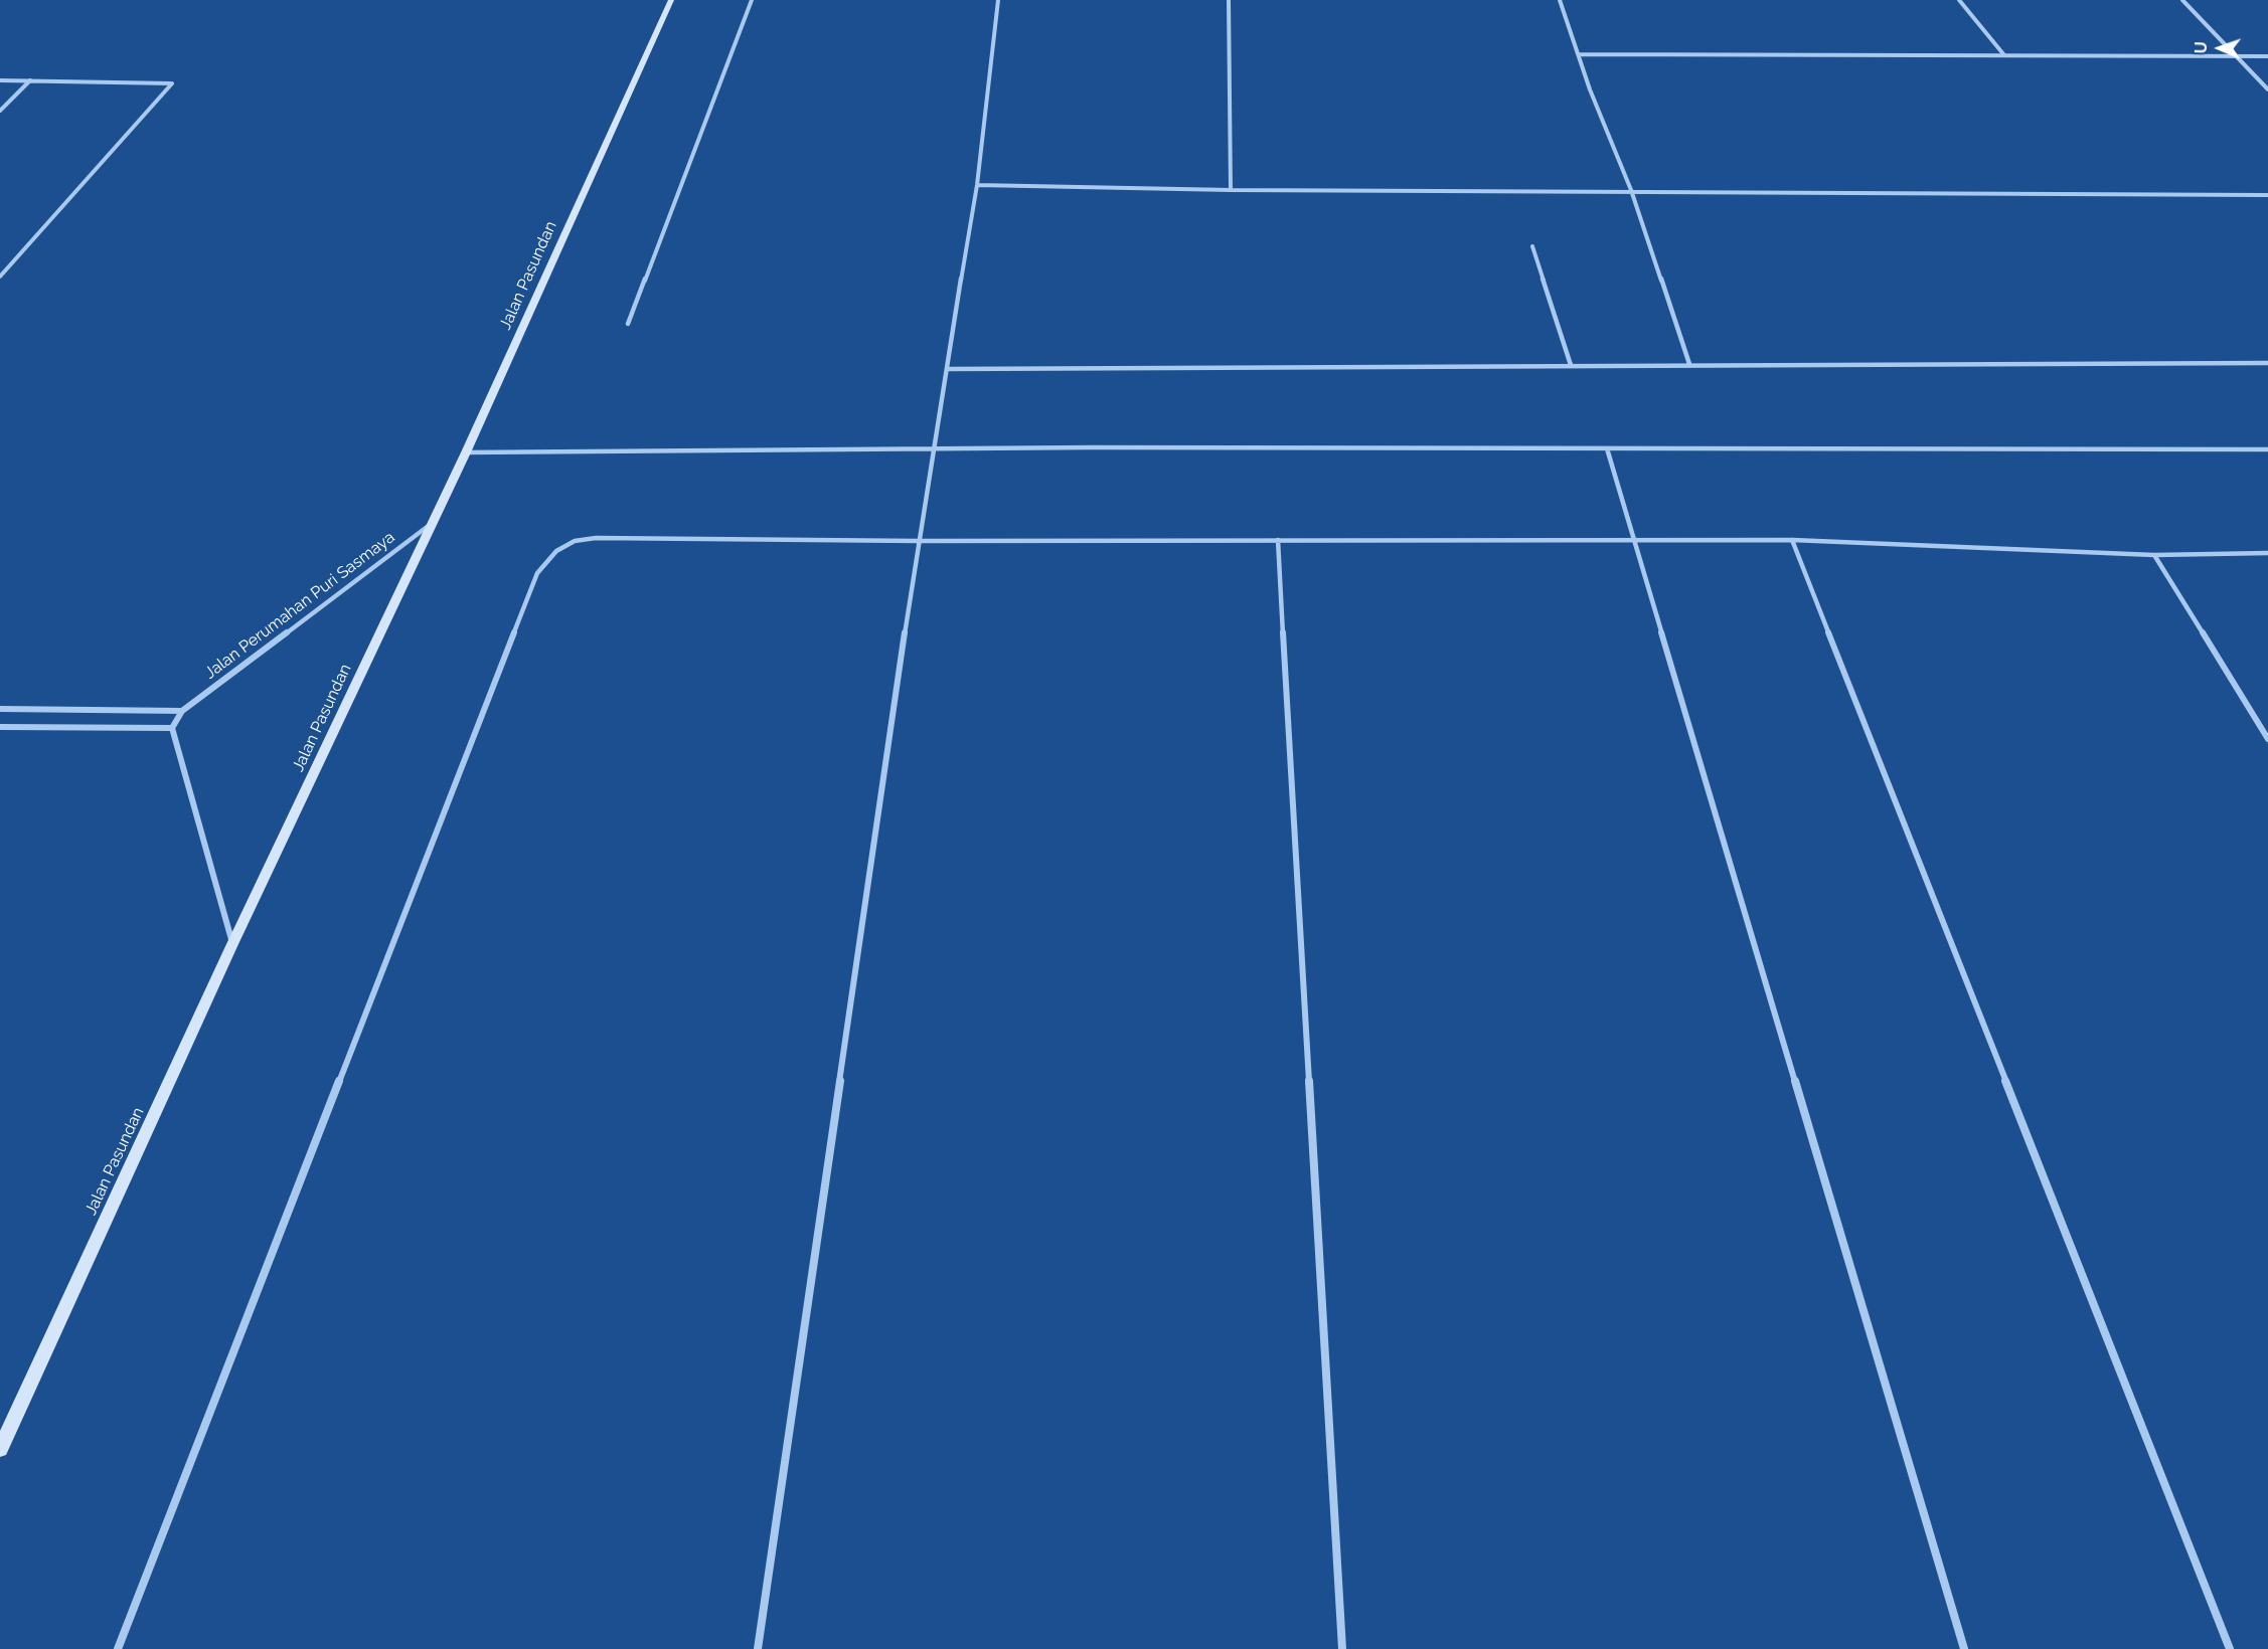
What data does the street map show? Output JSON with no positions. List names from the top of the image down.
{
  "streets": {
    "street": ["Jalan Pasundan", "Jalan Perumahan Puri Sasmaya"]
  },
  "crossings": [
    ["Jalan Pasundan", "Jalan Perumahan Puri Sasmaya"]
  ],
  "north": "left"
}
